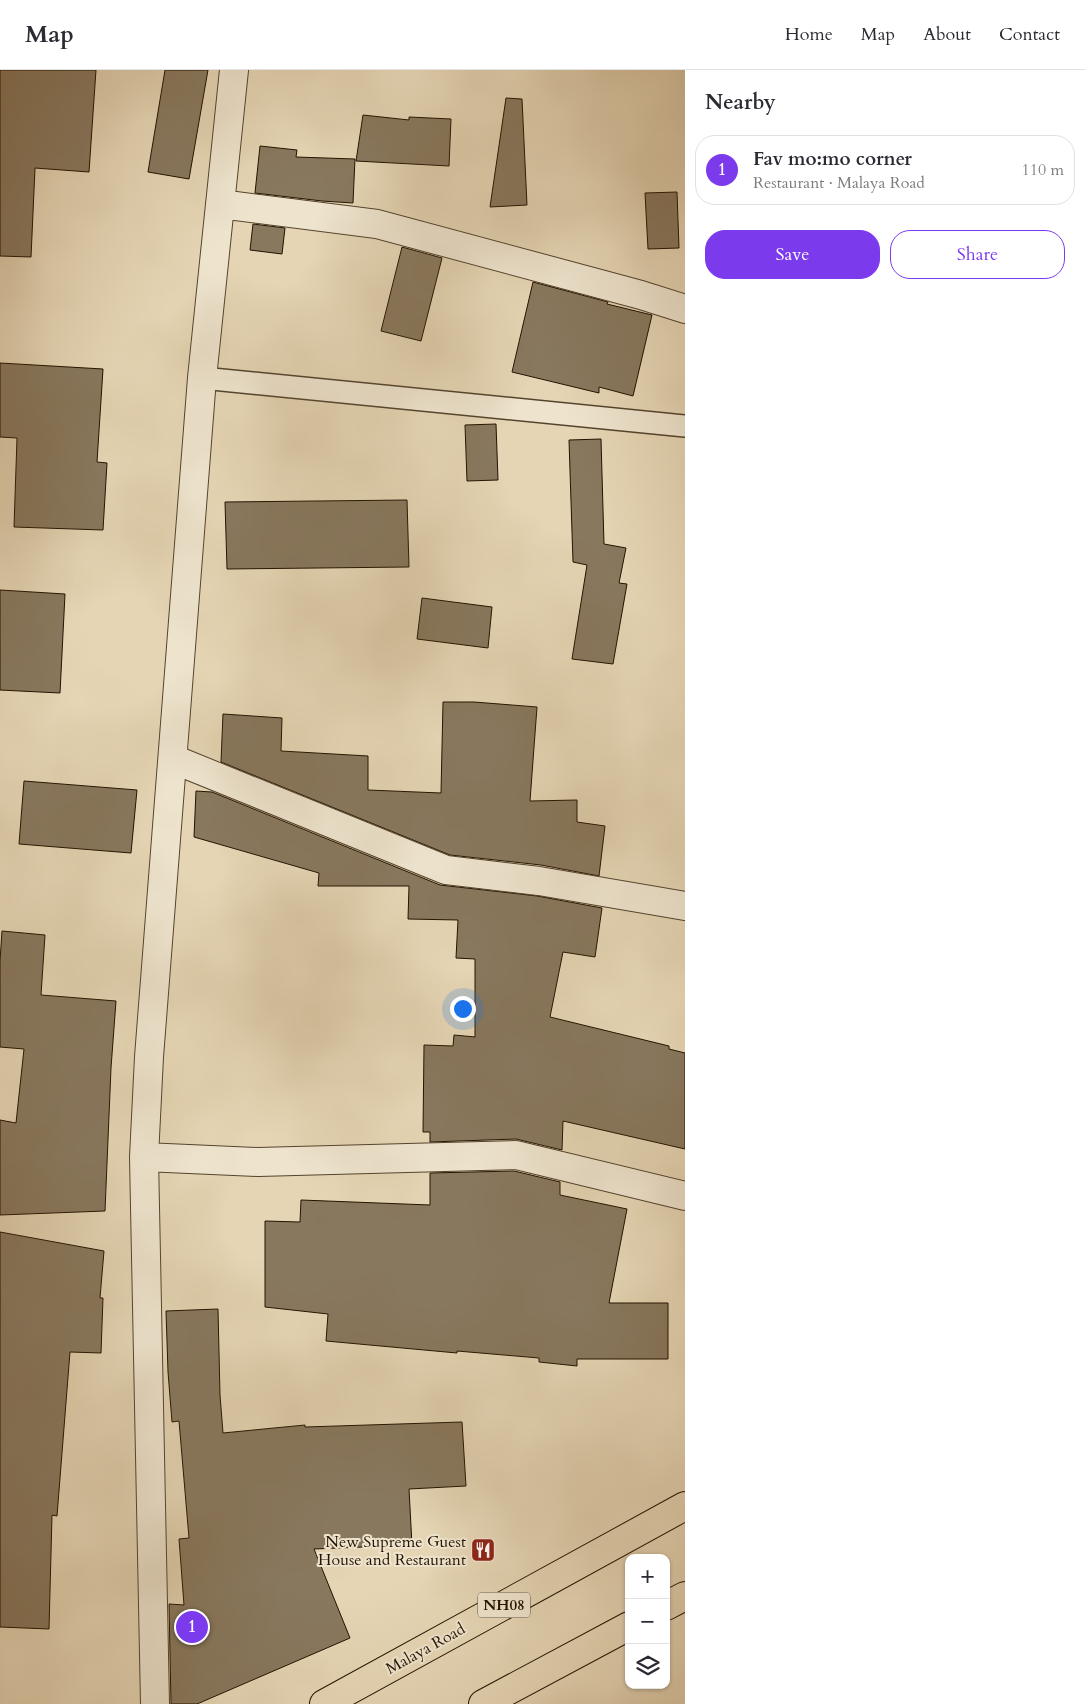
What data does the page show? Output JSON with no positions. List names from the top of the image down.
{
  "streets": {
    "main road": ["NH08", "Malaya Road"]
  },
  "places": {
    "restaurant": ["New Supreme Guest House and Restaurant"]
  },
  "page": {
    "header": "Map",
    "nav": [
      "Home",
      "Map",
      "About",
      "Contact"
    ],
    "heading": "Nearby",
    "list": [
      {
        "mark": "1",
        "name": "Fav mo:mo corner",
        "note": "Restaurant · Malaya Road",
        "value": "110 m"
      }
    ],
    "buttons": ["Save", "Share"],
    "map_buttons": ["+", "−"],
    "pins": "1"
  }
}
